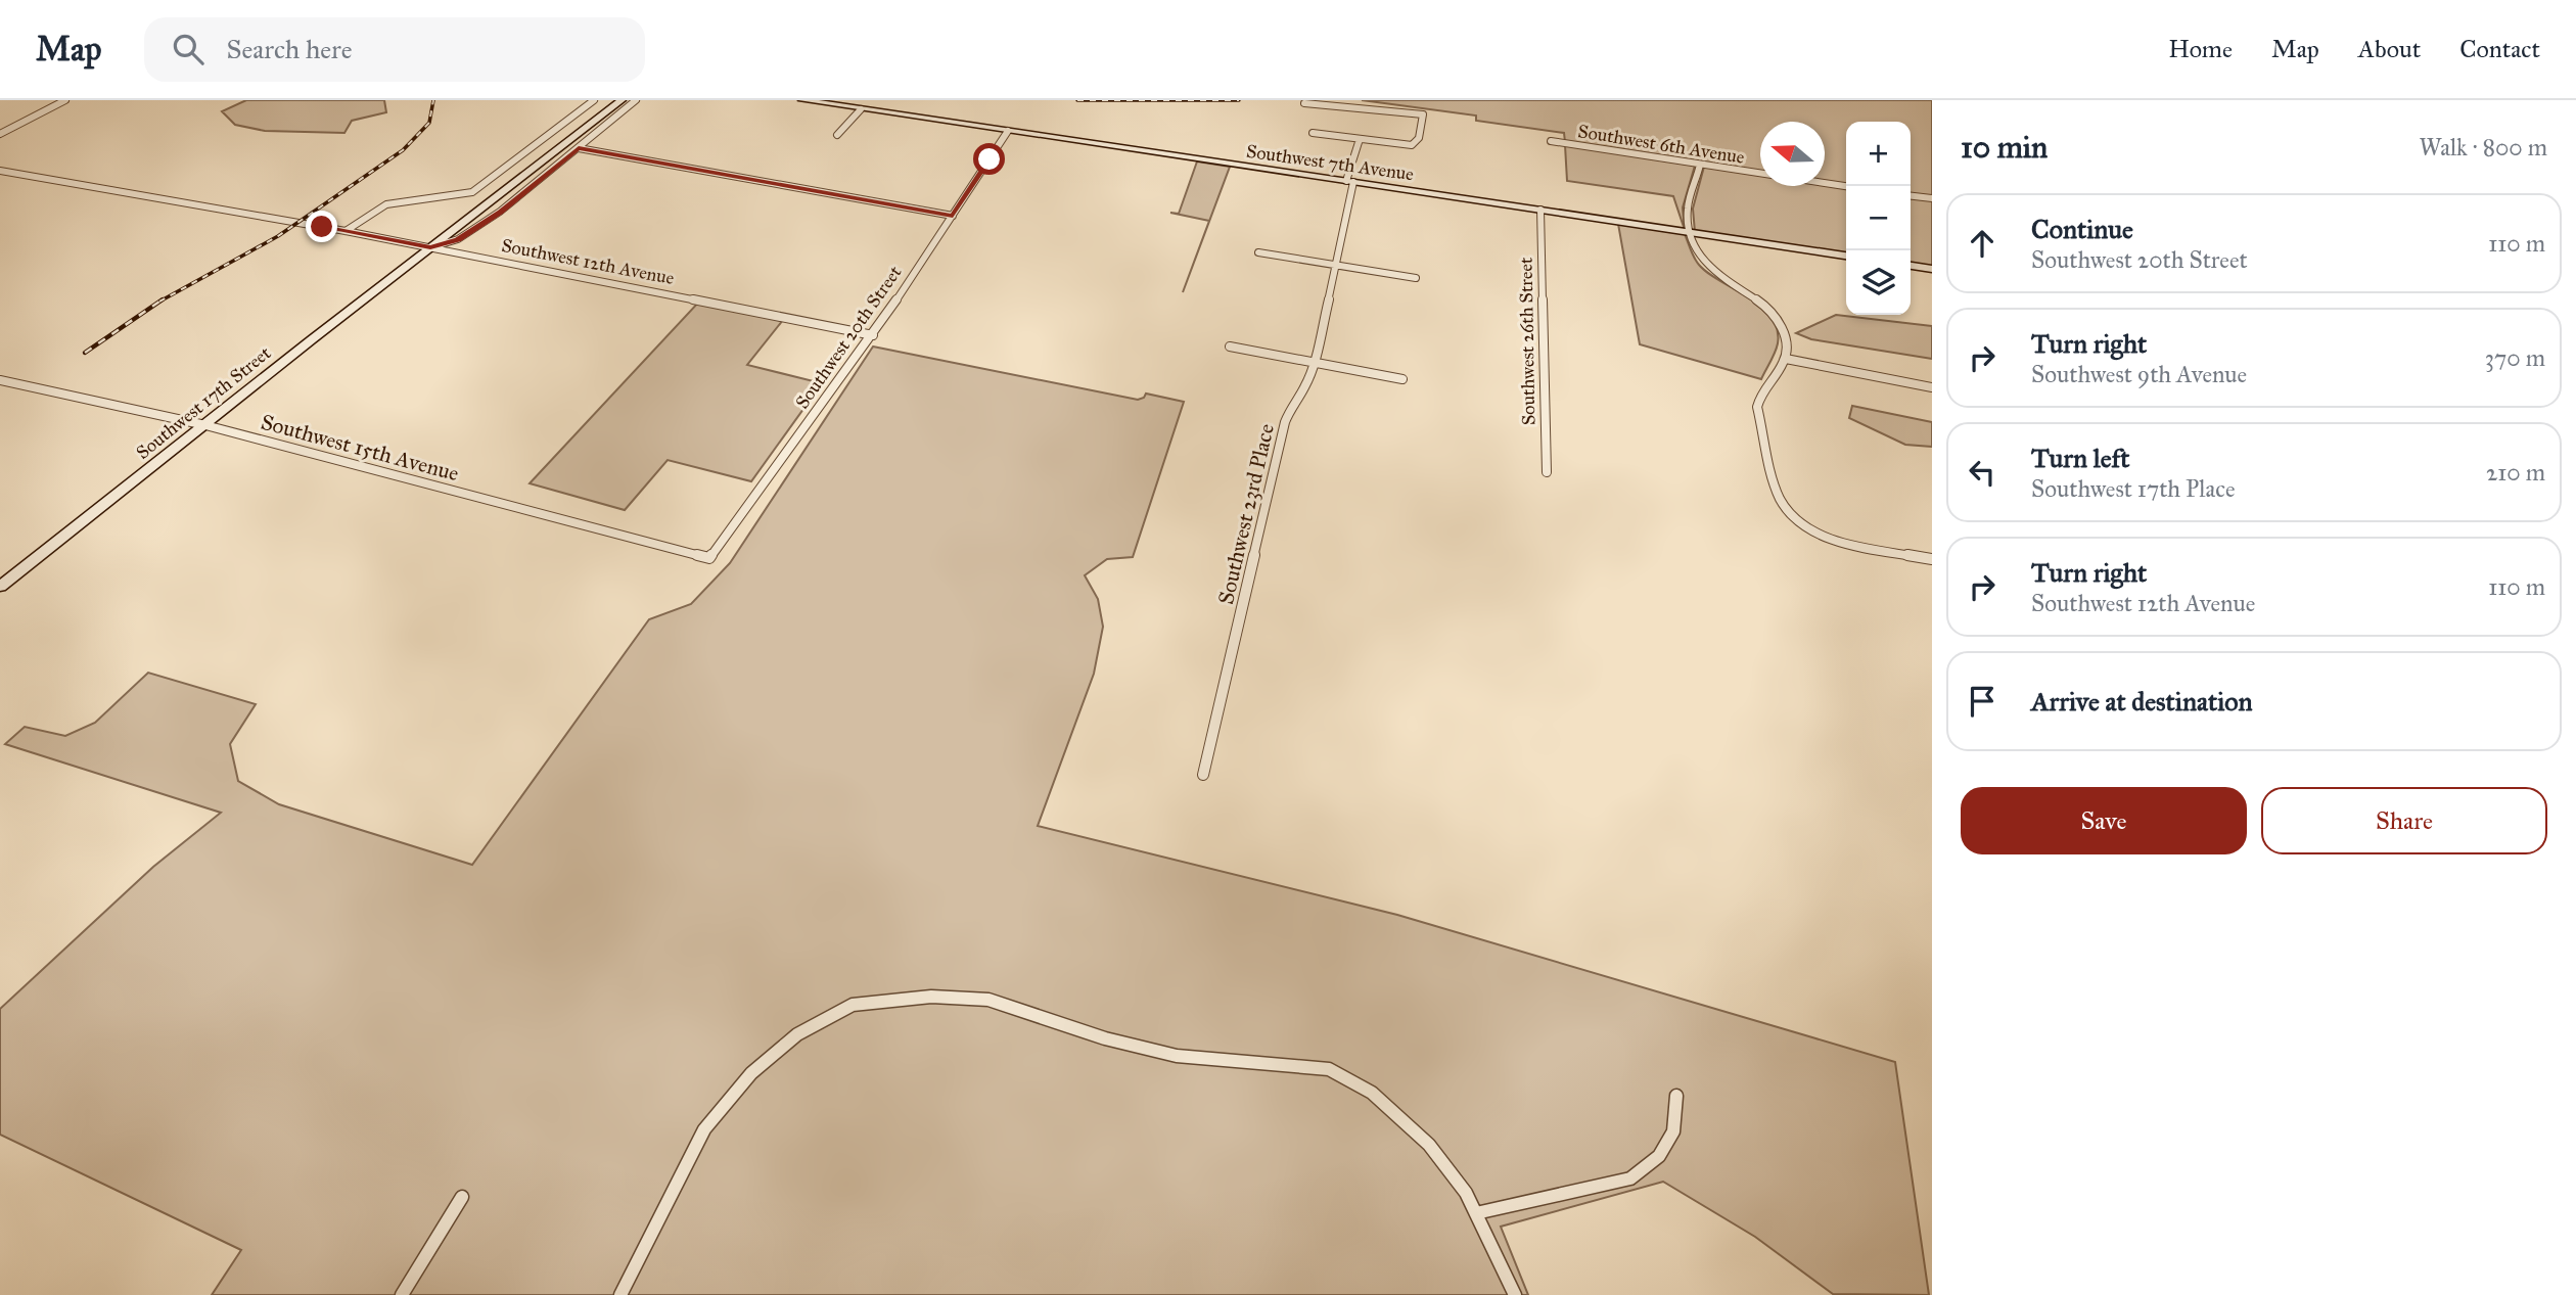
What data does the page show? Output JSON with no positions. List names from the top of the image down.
{
  "streets": {
    "main road": ["Southwest 7th Avenue", "Southwest 17th Street"],
    "street": [
      "Southwest 6th Avenue",
      "Southwest 12th Avenue",
      "Southwest 20th Street",
      "Southwest 26th Street",
      "Southwest 15th Avenue",
      "Southwest 23rd Place"
    ]
  },
  "crossings": [
    ["Southwest 7th Avenue", "Southwest 20th Street"],
    ["Southwest 7th Avenue", "Southwest 26th Street"],
    ["Southwest 7th Avenue", "Southwest 23rd Place"],
    ["Southwest 12th Avenue", "Southwest 20th Street"],
    ["Southwest 12th Avenue", "Southwest 17th Street"],
    ["Southwest 20th Street", "Southwest 15th Avenue"],
    ["Southwest 17th Street", "Southwest 15th Avenue"]
  ],
  "north": "left",
  "page": {
    "header": "Map",
    "search": "Search here",
    "nav": [
      "Home",
      "Map",
      "About",
      "Contact"
    ],
    "heading": ["10 min", "Walk · 800 m"],
    "map_buttons": ["+", "−"],
    "list": [
      ["Continue", "Southwest 20th Street", "110 m"],
      ["Turn right", "Southwest 9th Avenue", "370 m"],
      ["Turn left", "Southwest 17th Place", "210 m"],
      ["Turn right", "Southwest 12th Avenue", "110 m"],
      "Arrive at destination"
    ],
    "buttons": ["Save", "Share"]
  }
}
